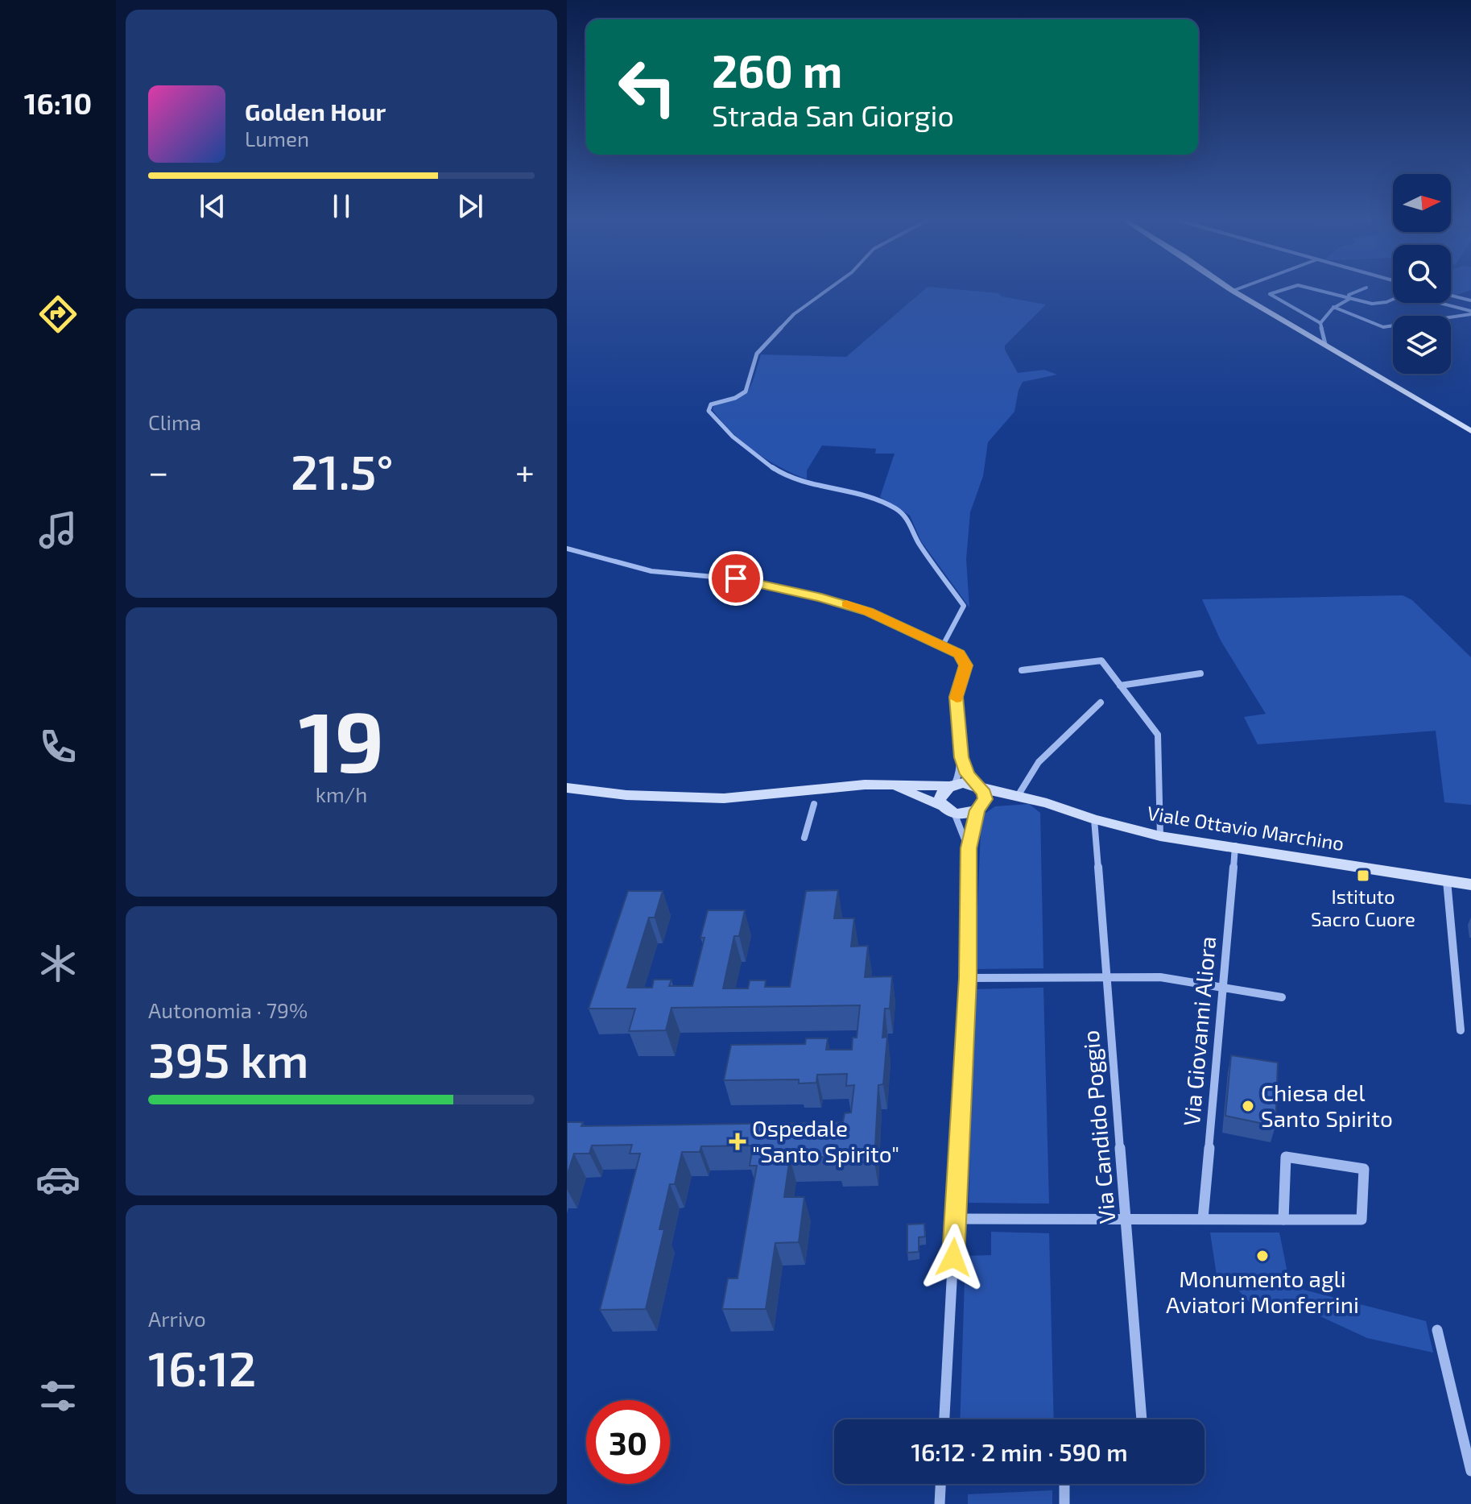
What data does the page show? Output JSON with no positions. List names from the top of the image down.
{
  "streets": {
    "street": ["Viale Ottavio Marchino", "Via Giovanni Aliora", "Via Candido Poggio"]
  },
  "crossings": [
    ["Viale Ottavio Marchino", "Via Giovanni Aliora"],
    ["Viale Ottavio Marchino", "Via Candido Poggio"]
  ],
  "places": {
    "transit": ["Istituto Sacro Cuore"],
    "other": ["Chiesa del Santo Spirito", "Monumento agli Aviatori Monferrini"],
    "health": ["Ospedale \"Santo Spirito\""]
  },
  "north": "right",
  "page": {
    "tabs": "16:10",
    "turn": ["260 m", "Strada San Giorgio"],
    "song": ["Golden Hour", "Lumen"],
    "tile": [
      "Clima",
      ["19", "km/h"],
      ["Autonomia · 79%", "395 km"],
      ["Arrivo", "16:12"]
    ],
    "heat": ["−", "21.5°", "+"],
    "limit": "30",
    "trip": "16:12 · 2 min · 590 m"
  }
}
